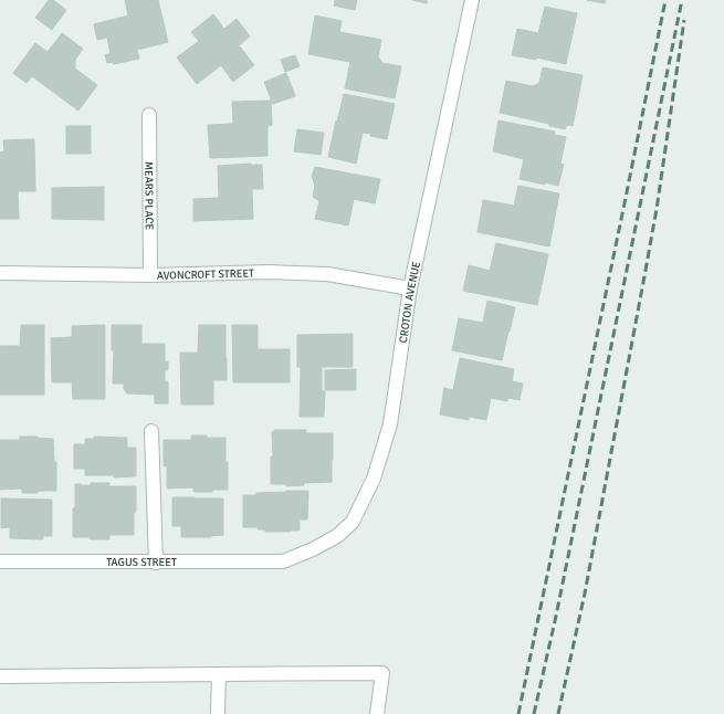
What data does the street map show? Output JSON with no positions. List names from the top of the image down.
{
  "streets": {
    "street": [
      "MEARS PLACE",
      "AVONCROFT STREET",
      "CROTON AVENUE",
      "TAGUS STREET"
    ]
  },
  "crossings": [
    ["MEARS PLACE", "AVONCROFT STREET"],
    ["AVONCROFT STREET", "CROTON AVENUE"],
    ["CROTON AVENUE", "TAGUS STREET"]
  ]
}
